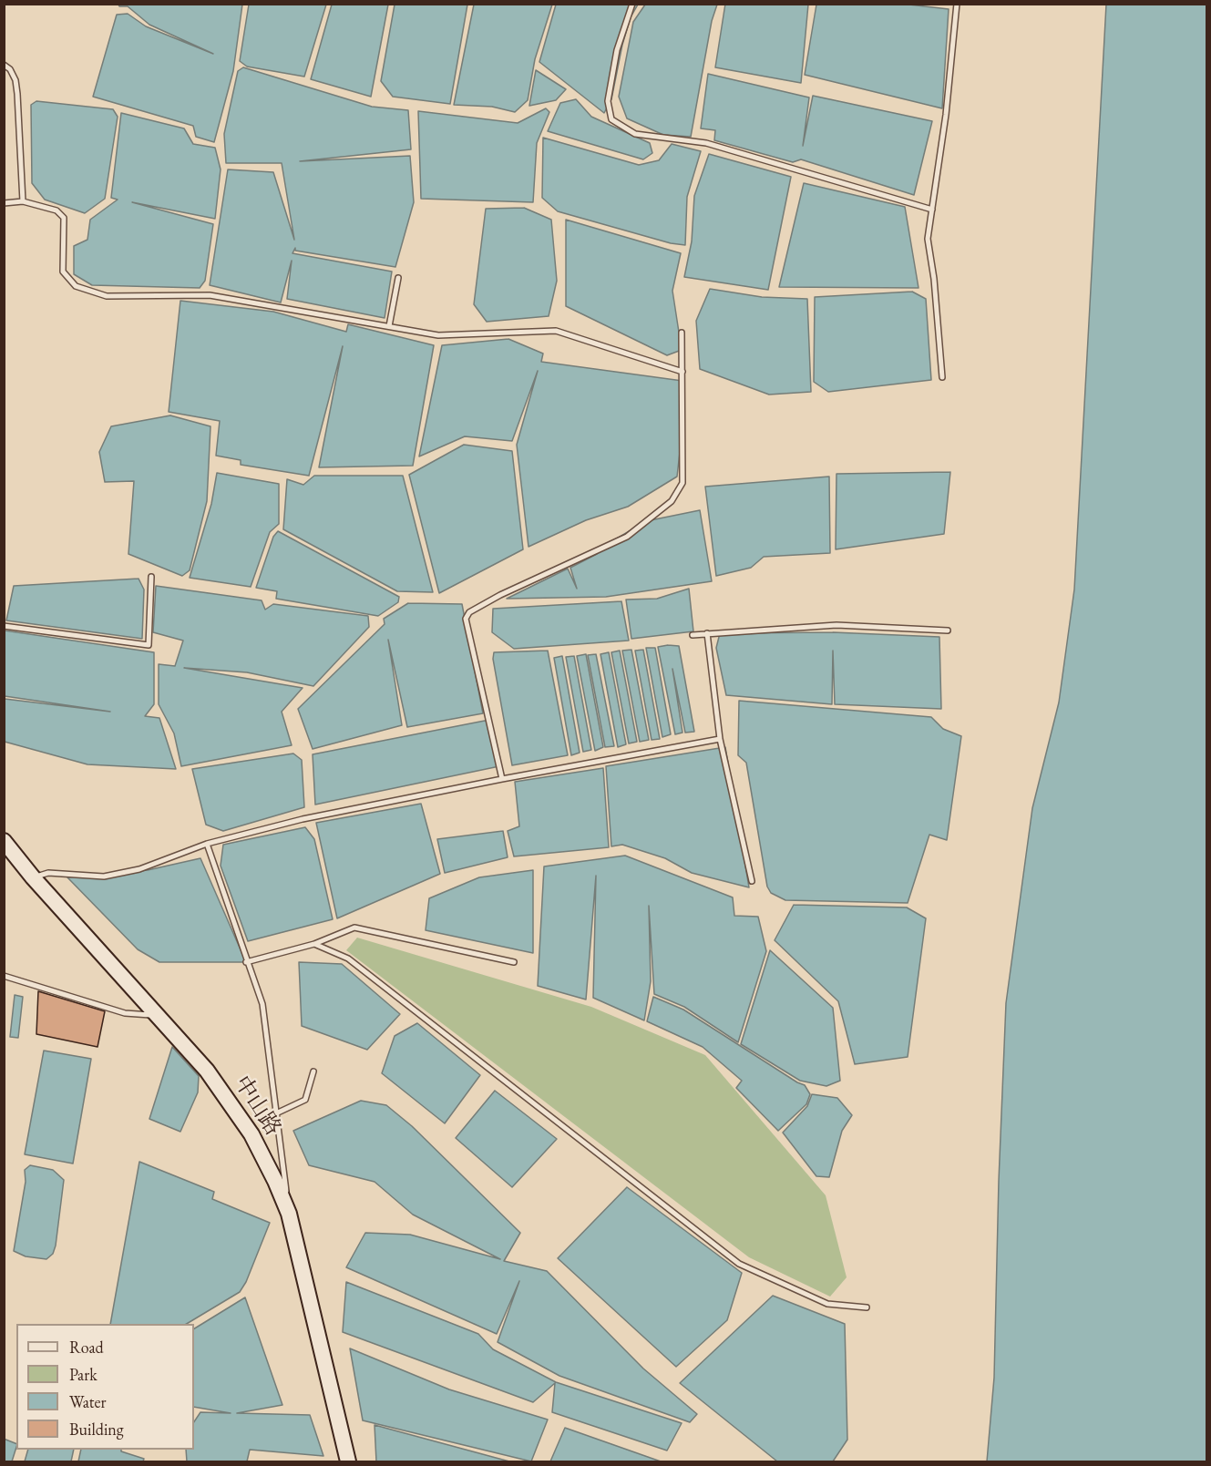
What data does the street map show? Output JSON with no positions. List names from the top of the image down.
{
  "streets": {
    "street": ["中山路"]
  },
  "legend": [
    "Road",
    "Park",
    "Water",
    "Building"
  ]
}
